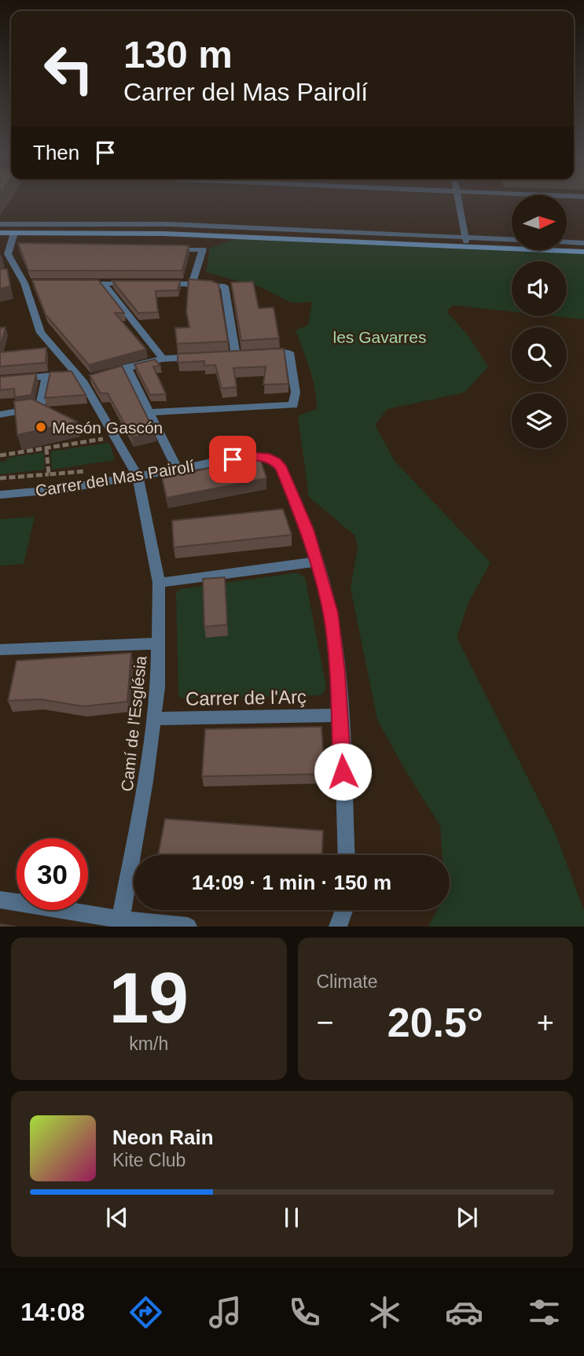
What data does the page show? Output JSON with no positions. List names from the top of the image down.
{
  "streets": {
    "street": ["Carrer del Mas Pairolí", "Carrer de l'Arç", "Camí de l'Església"]
  },
  "crossings": [
    ["Carrer del Mas Pairolí", "Carrer de l'Arç"],
    ["Carrer del Mas Pairolí", "Camí de l'Església"],
    ["Carrer de l'Arç", "Camí de l'Església"]
  ],
  "parks": ["les Gavarres"],
  "places": ["Mesón Gascón"],
  "north": "right",
  "page": {
    "turn": ["130 m", "Carrer del Mas Pairolí"],
    "then": "Then",
    "limit": "30",
    "trip": "14:09 · 1 min · 150 m",
    "tile": [
      ["19", "km/h"],
      "Climate"
    ],
    "heat": ["−", "20.5°", "+"],
    "song": ["Neon Rain", "Kite Club"],
    "tabs": "14:08"
  }
}
